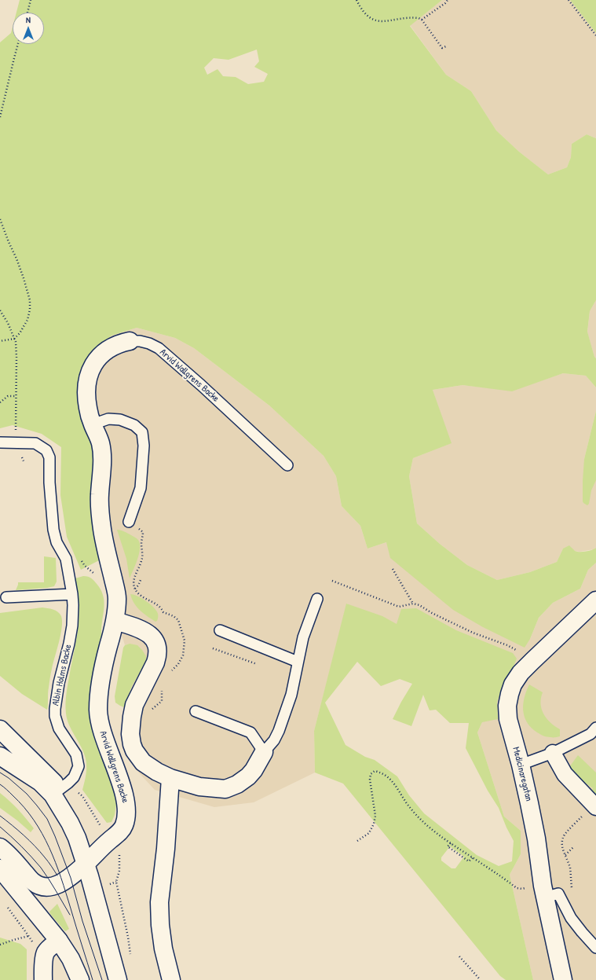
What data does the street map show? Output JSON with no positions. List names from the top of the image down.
{
  "streets": {
    "street": ["Arvid Wallgrens Backe", "Medicinaregatan"],
    "lane": ["Albin Holms Backe"]
  },
  "north": "top"
}
